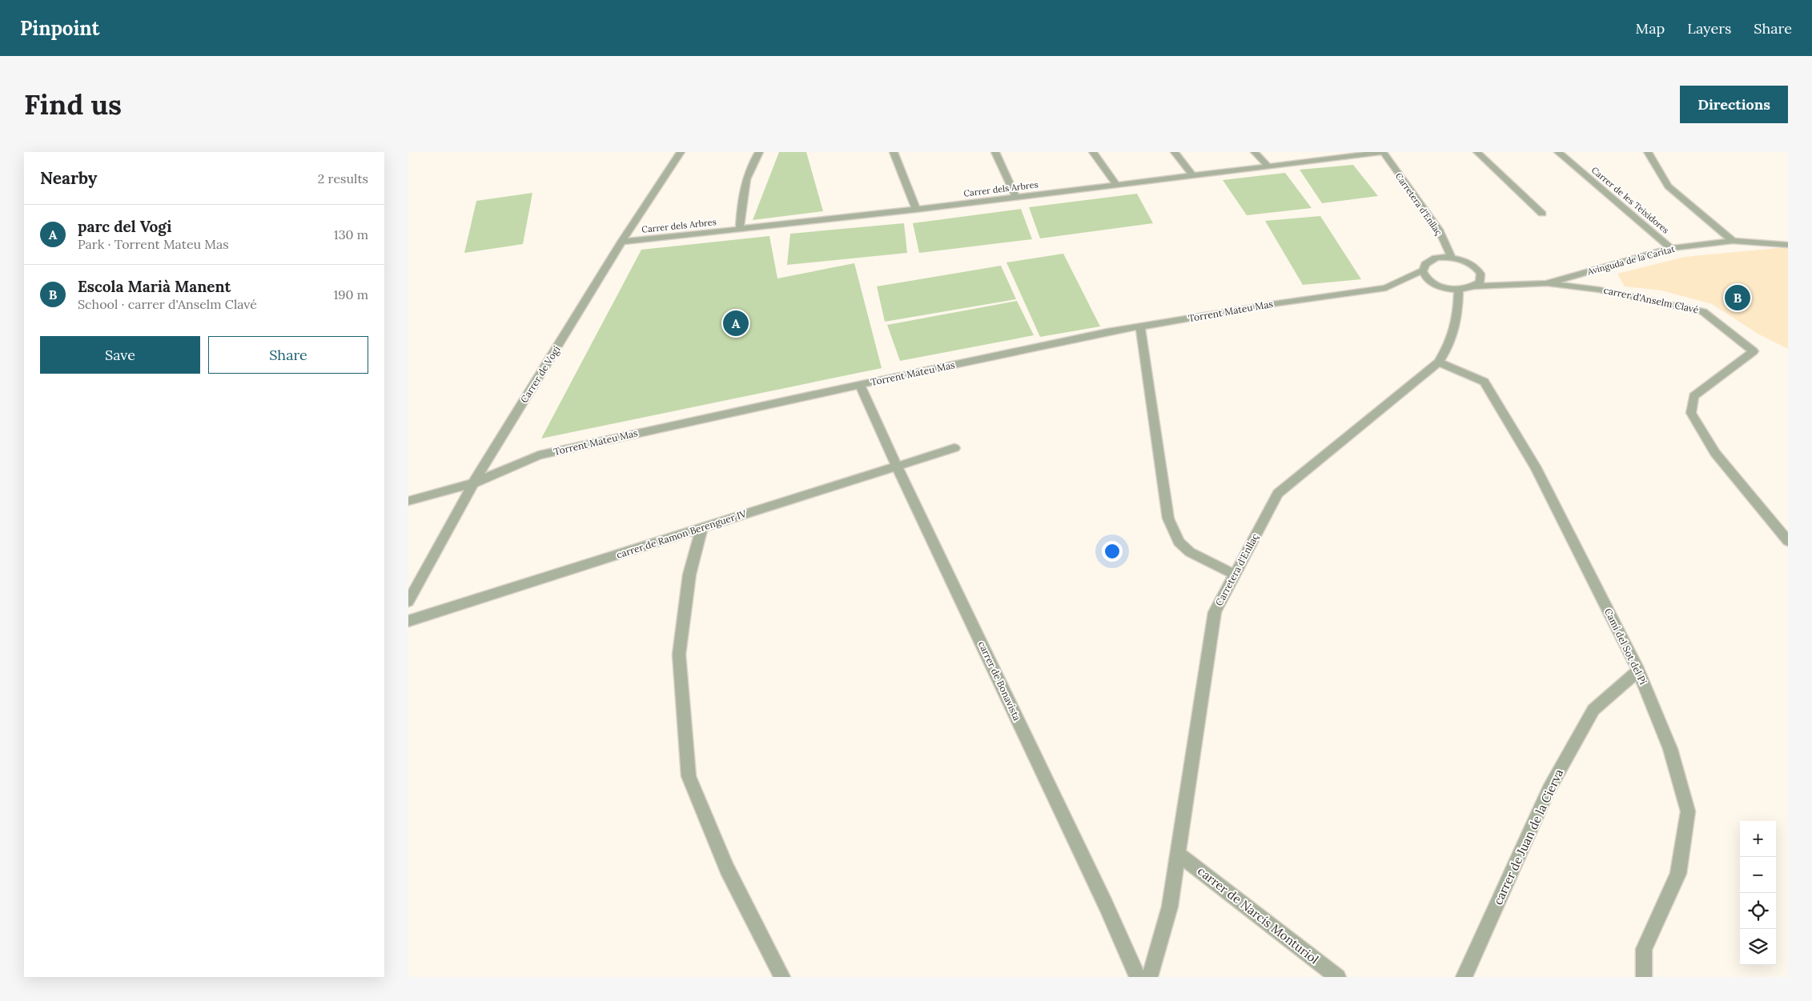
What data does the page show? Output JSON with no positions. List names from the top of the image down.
{
  "streets": {
    "street": [
      "Carrer dels Arbres",
      "Carrer de les Teixidores",
      "Carretera d'Enllaç",
      "Avinguda de la Caritat",
      "carrer d'Anselm Clavé",
      "Torrent Mateu Mas",
      "Carrer de Vogi",
      "carrer de Ramon Berenguer IV",
      "Camí del Sot del Pi",
      "carrer de Bonavista",
      "carrer de Juan de la Cierva",
      "carrer de Narcís Monturiol"
    ]
  },
  "crossings": [
    ["Carrer dels Arbres", "Carretera d'Enllaç"],
    ["Carrer dels Arbres", "Carrer de Vogi"],
    ["Carrer de les Teixidores", "Avinguda de la Caritat"],
    ["Carretera d'Enllaç", "Avinguda de la Caritat"],
    ["Carretera d'Enllaç", "Torrent Mateu Mas"],
    ["Carretera d'Enllaç", "Camí del Sot del Pi"],
    ["Carretera d'Enllaç", "carrer de Narcís Monturiol"],
    ["Avinguda de la Caritat", "carrer d'Anselm Clavé"],
    ["Torrent Mateu Mas", "Carrer de Vogi"],
    ["Torrent Mateu Mas", "carrer de Bonavista"],
    ["carrer de Ramon Berenguer IV", "carrer de Bonavista"],
    ["Camí del Sot del Pi", "carrer de Juan de la Cierva"]
  ],
  "page": {
    "header": "Pinpoint",
    "nav": ["Map", "Layers", "Share"],
    "buttons": [
      "Directions",
      ["Save", "Share"]
    ],
    "title": "Find us",
    "heading": ["Nearby", "2 results"],
    "list": [
      {
        "mark": "A",
        "name": "parc del Vogi",
        "note": "Park · Torrent Mateu Mas",
        "value": "130 m"
      },
      {
        "mark": "B",
        "name": "Escola Marià Manent",
        "note": "School · carrer d'Anselm Clavé",
        "value": "190 m"
      }
    ],
    "pins": ["B", "A"],
    "map_buttons": ["+", "−"]
  }
}
